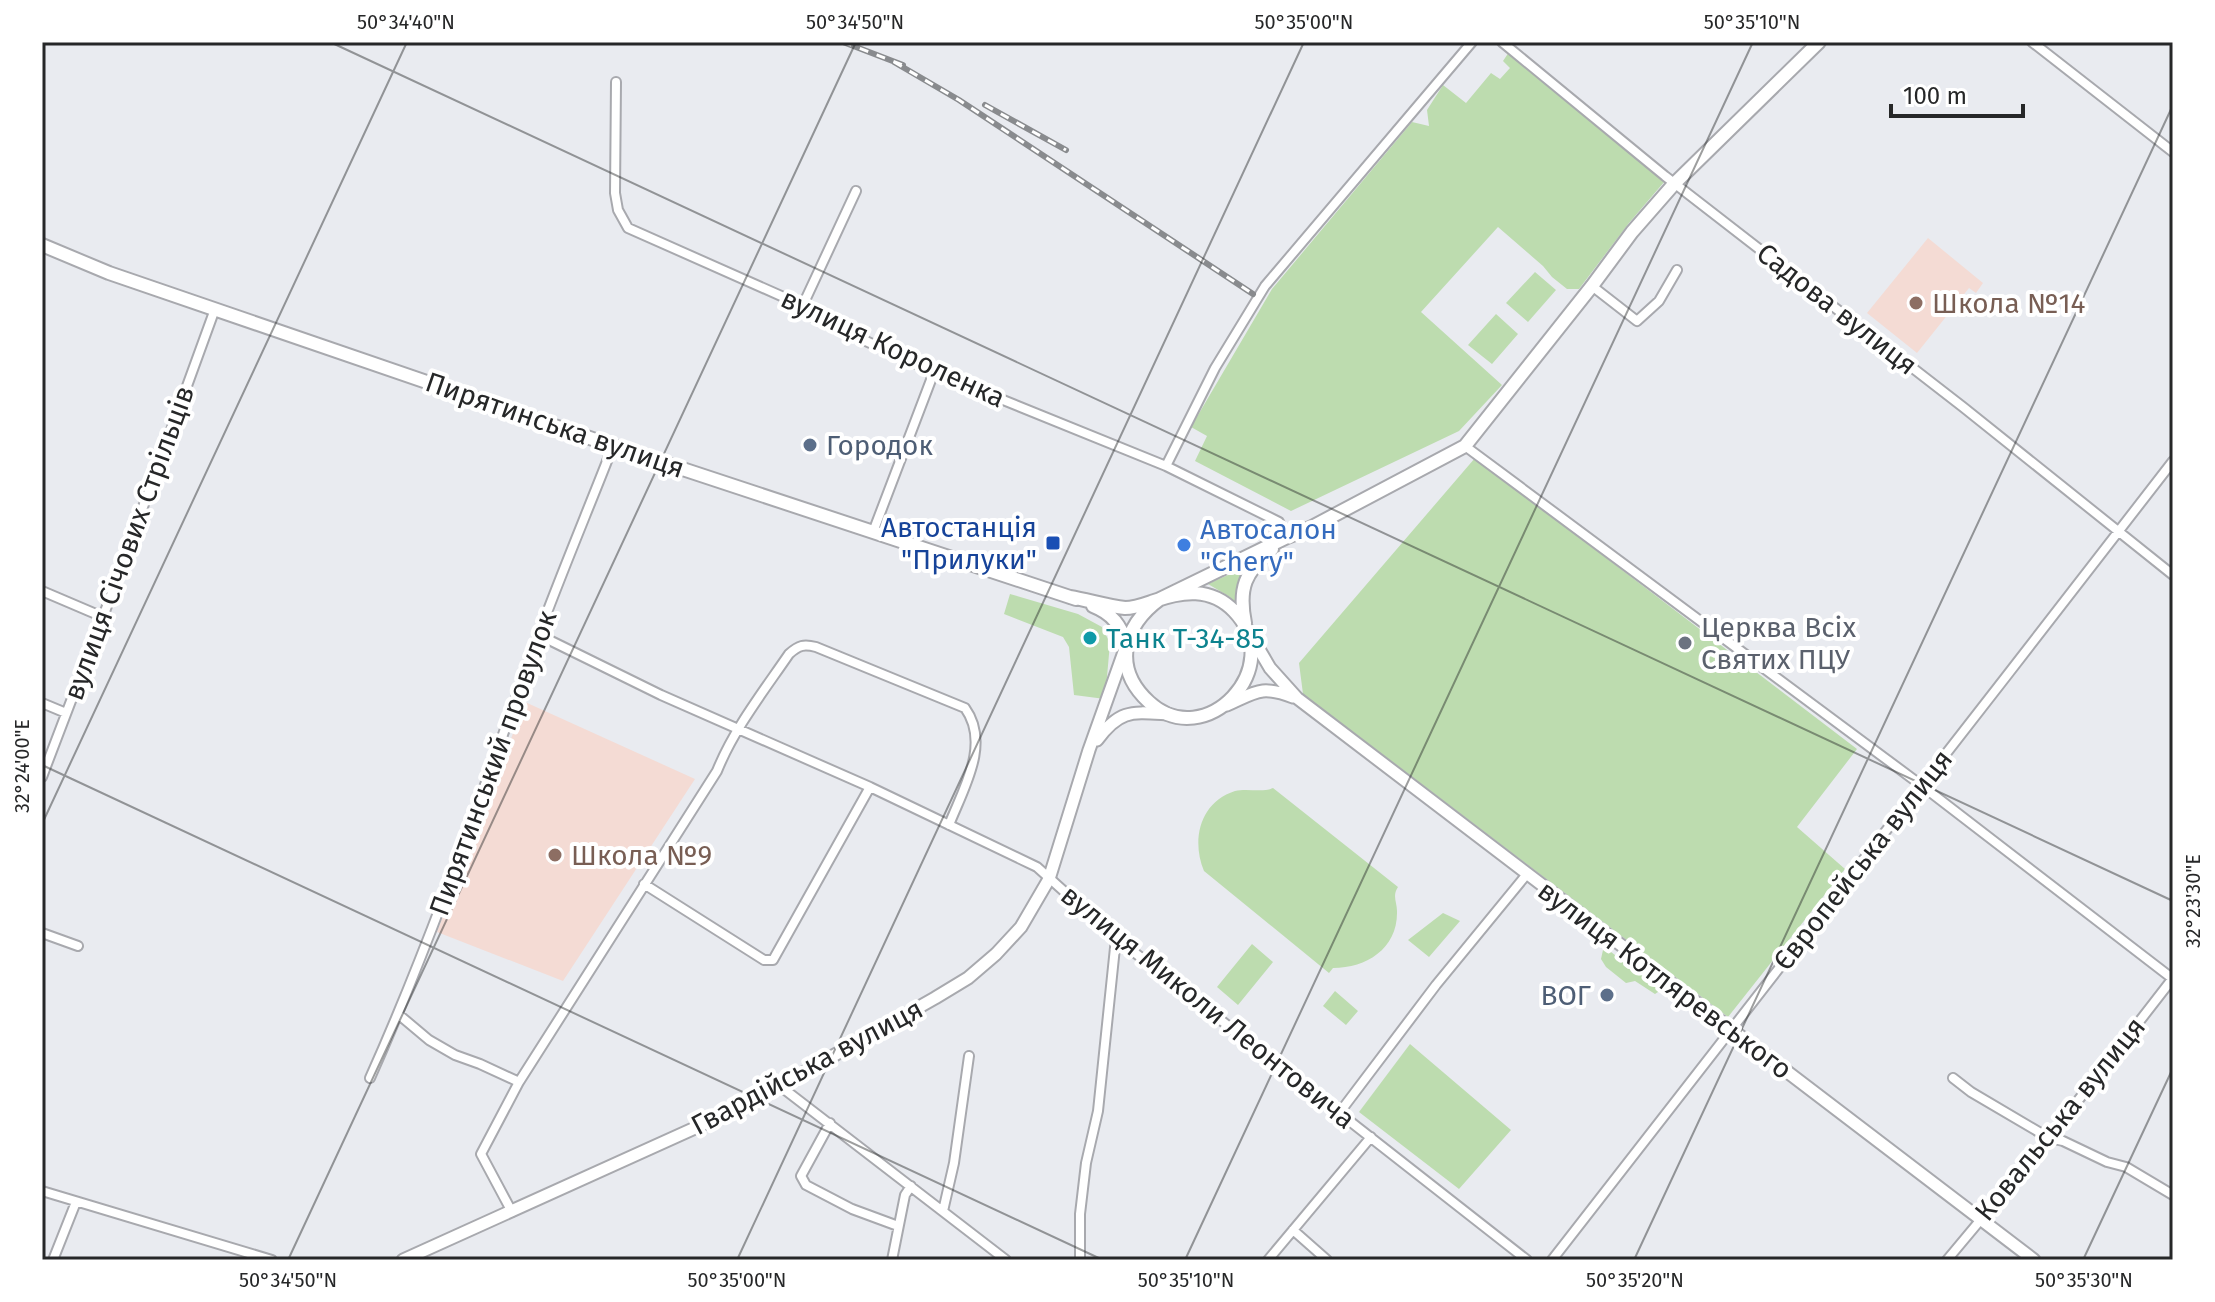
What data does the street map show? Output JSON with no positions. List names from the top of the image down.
{
  "streets": {
    "main road": ["Пирятинська вулиця", "вулиця Котляревського", "Гвардійська вулиця"],
    "street": [
      "Садова вулиця",
      "вулиця Короленка",
      "вулиця Січових Стрільців",
      "Пирятинський провулок",
      "Європейська вулиця",
      "вулиця Миколи Леонтовича",
      "Ковальська вулиця"
    ]
  },
  "crossings": [
    ["Садова вулиця", "Європейська вулиця"],
    ["Пирятинська вулиця", "вулиця Січових Стрільців"],
    ["Пирятинська вулиця", "Пирятинський провулок"],
    ["Пирятинський провулок", "вулиця Миколи Леонтовича"],
    ["Європейська вулиця", "вулиця Котляревського"],
    ["вулиця Котляревського", "Гвардійська вулиця"],
    ["вулиця Котляревського", "Ковальська вулиця"],
    ["вулиця Миколи Леонтовича", "Гвардійська вулиця"]
  ],
  "places": {
    "other": [
      "Школа №14",
      "Городок",
      "Автосалон \"Chery\"",
      "Танк Т-34-85",
      "Церква Всіх Святих ПЦУ",
      "Школа №9",
      "ВОГ"
    ],
    "transit": ["Автостанція \"Прилуки\""]
  },
  "scale_bar": "100 m",
  "coordinates": [
    "50°34'40\"N",
    "50°34'50\"N",
    "50°35'00\"N",
    "50°35'10\"N",
    "32°24'00\"E",
    "32°23'30\"E",
    "50°35'20\"N",
    "50°35'30\"N"
  ]
}
